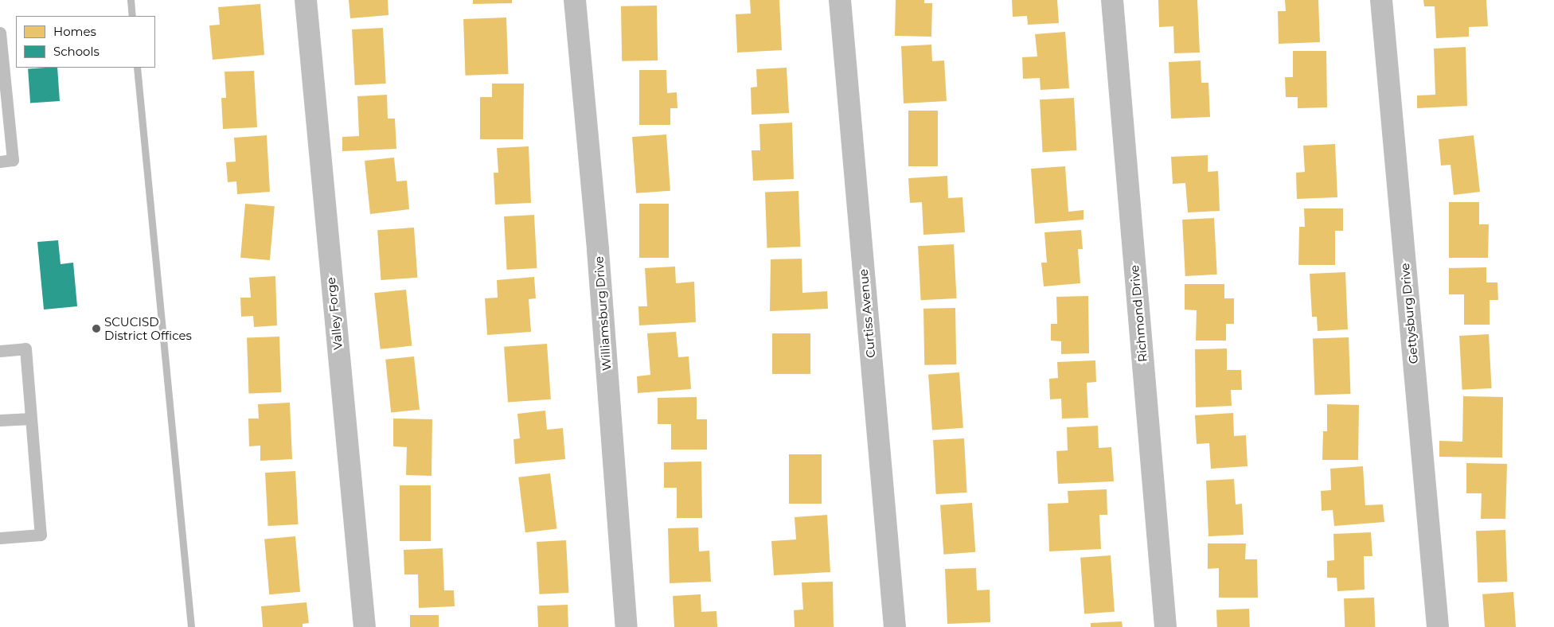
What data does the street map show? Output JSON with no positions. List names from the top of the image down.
{
  "streets": {
    "street": [
      "Valley Forge",
      "Williamsburg Drive",
      "Curtiss Avenue",
      "Richmond Drive",
      "Gettysburg Drive"
    ]
  },
  "places": ["SCUCISD District Offices"],
  "legend": ["Homes", "Schools"]
}
